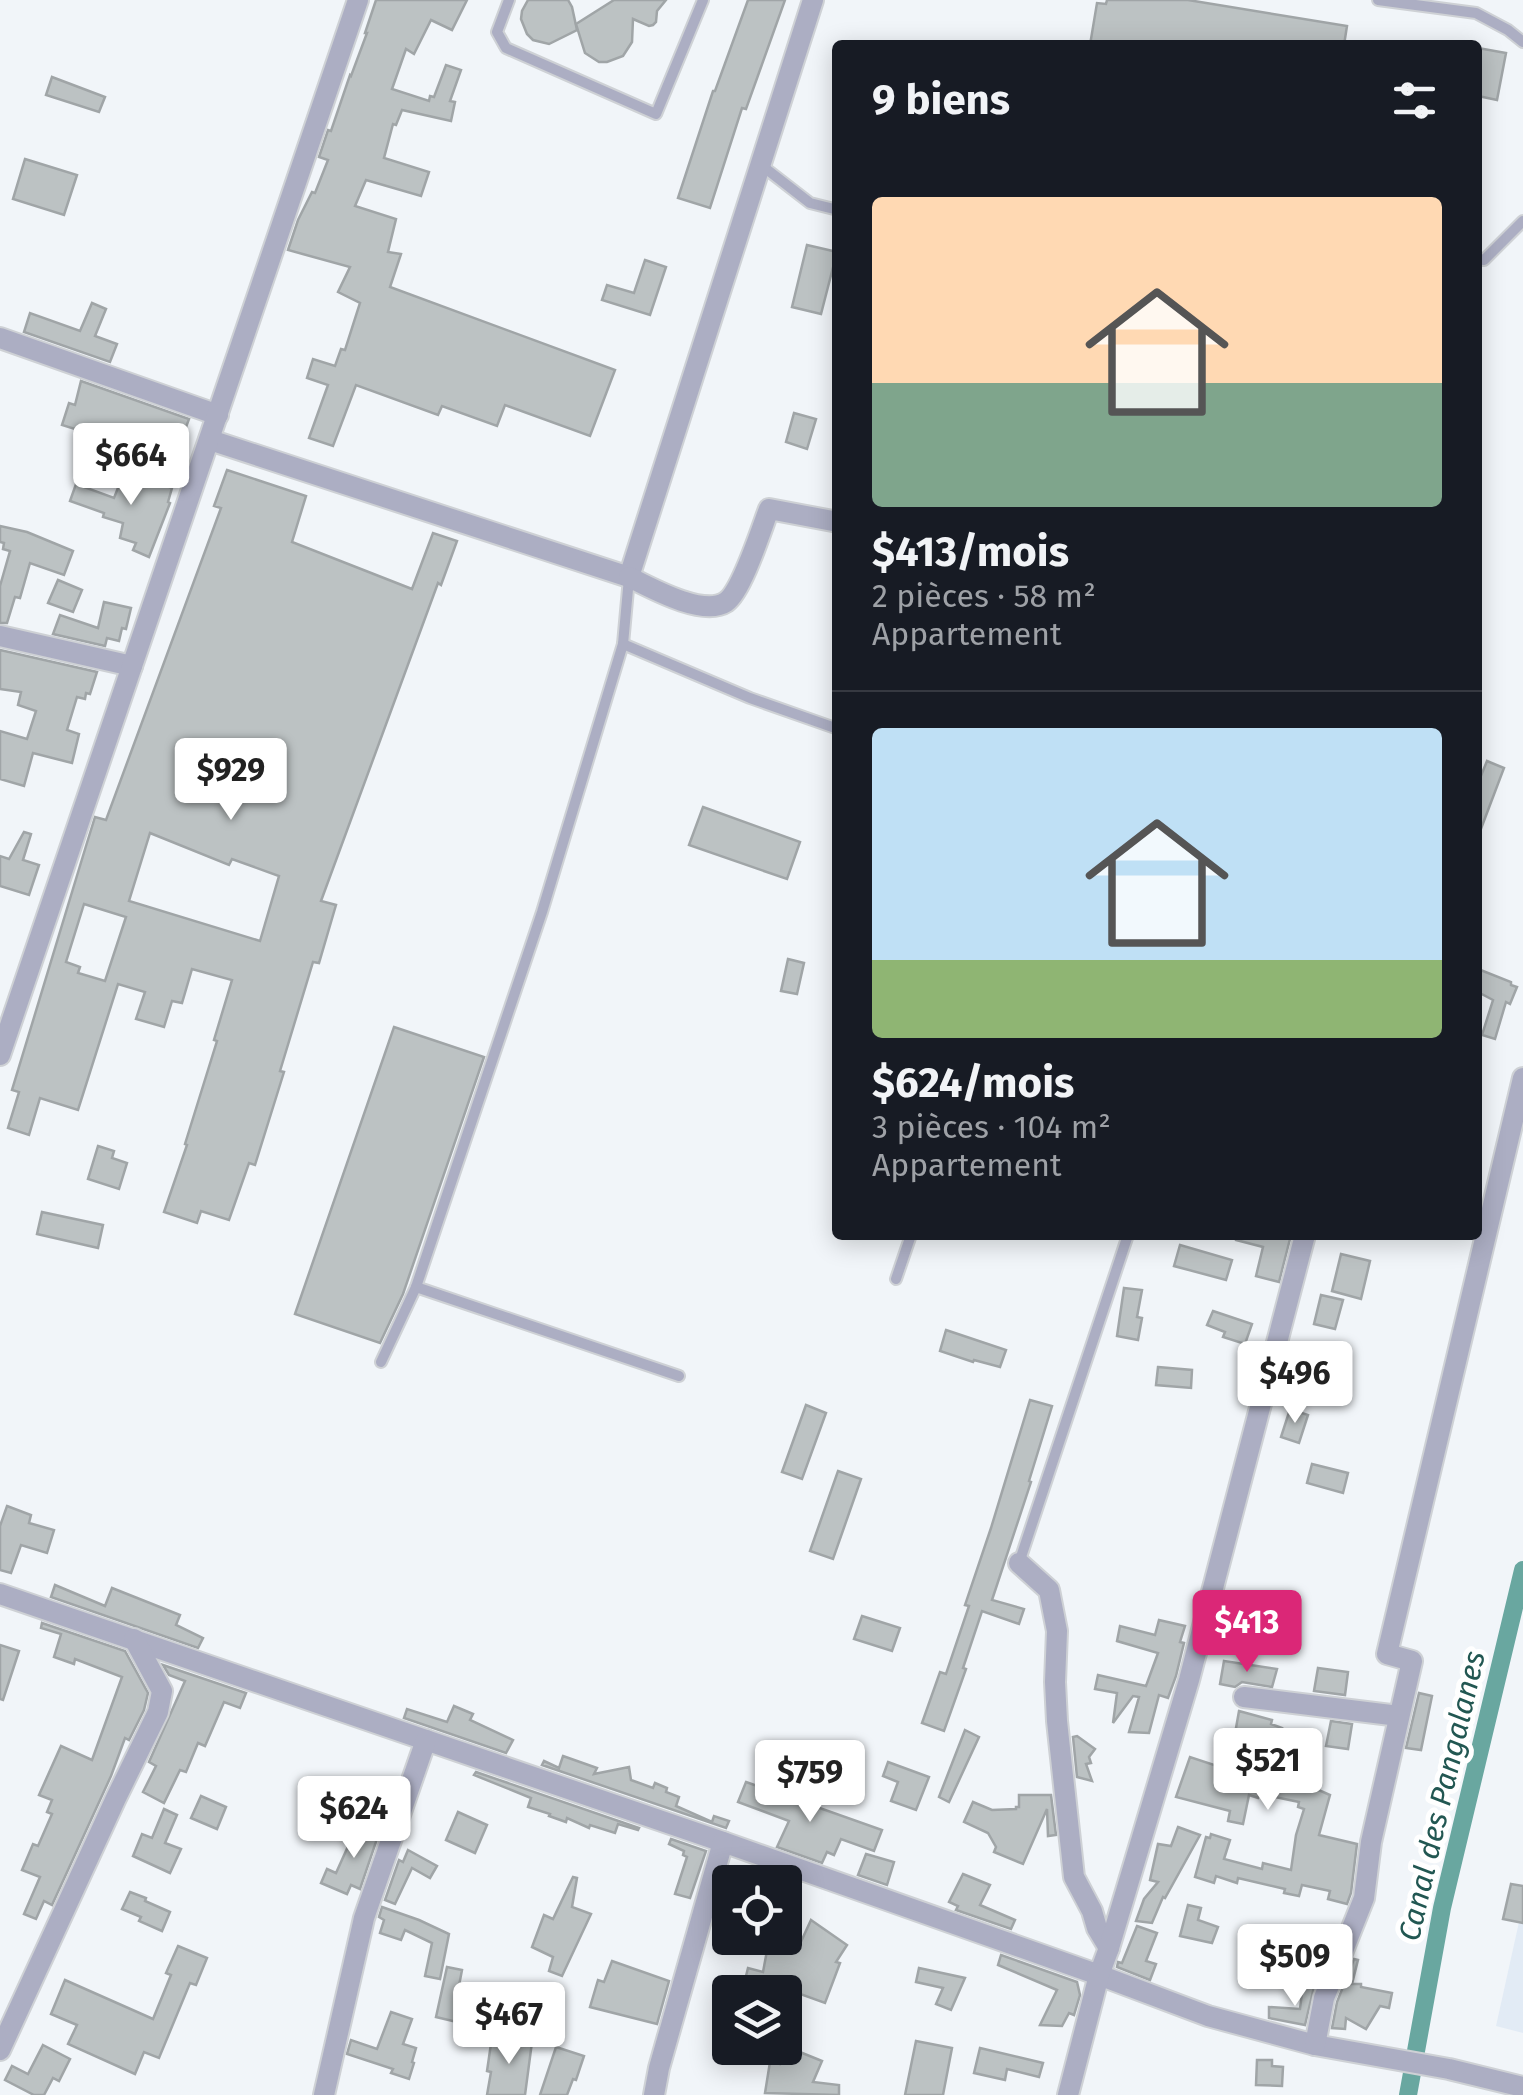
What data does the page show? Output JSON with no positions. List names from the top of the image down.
{
  "water": ["Canal des Pangalanes"],
  "page": {
    "heading": "9 biens",
    "list": [
      {
        "name": "$413/mois",
        "note": "2 pièces · 58 m² · Appartement"
      },
      {
        "name": "$624/mois",
        "note": "3 pièces · 104 m² · Appartement"
      }
    ],
    "price": [
      "$664",
      "$929",
      "$496",
      "$413",
      "$521",
      "$759",
      "$624",
      "$509",
      "$467"
    ]
  }
}
